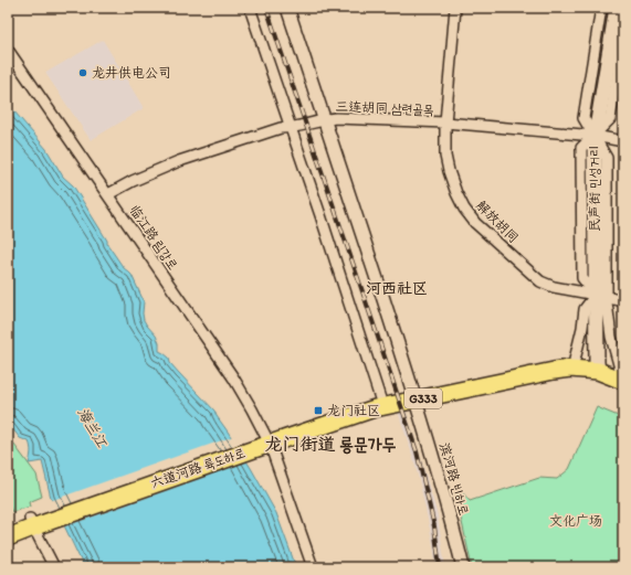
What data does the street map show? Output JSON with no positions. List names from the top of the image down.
{
  "streets": {
    "highway": ["G333", "六道河路 륙도하로"],
    "main road": ["民声街 민성거리"],
    "street": [
      "三连胡同 삼련골목",
      "解放胡同",
      "临江路 림강로",
      "滨河路 빈하로"
    ]
  },
  "crossings": [
    ["三连胡同 삼련골목", "民声街 민성거리"],
    ["三连胡同 삼련골목", "解放胡同"],
    ["三连胡同 삼련골목", "临江路 림강로"],
    ["三连胡同 삼련골목", "滨河路 빈하로"],
    ["民声街 민성거리", "解放胡同"],
    ["民声街 민성거리", "六道河路 륙도하로"],
    ["临江路 림강로", "六道河路 륙도하로"],
    ["六道河路 륙도하로", "滨河路 빈하로"]
  ],
  "districts": ["河西社区", "龙门街道 룡문가두"],
  "water": ["海兰江"],
  "parks": ["文化广场"],
  "places": {
    "other": ["龙井供电公司"],
    "transit": ["龙门社区"]
  }
}
